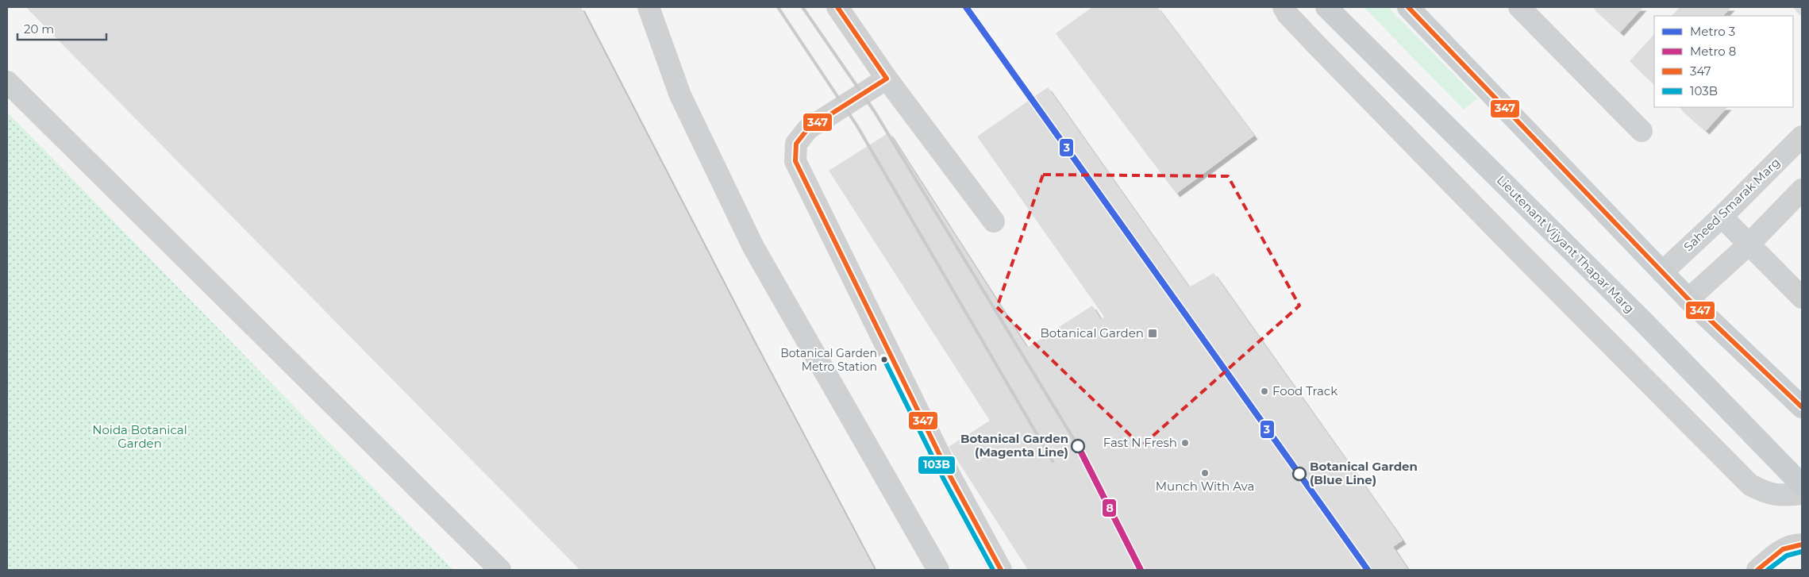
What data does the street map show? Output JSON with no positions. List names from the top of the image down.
{
  "streets": {
    "main road": ["Lieutenant Vijyant Thapar Marg"],
    "street": ["Saheed Smarak Marg"]
  },
  "parks": ["Noida Botanical Garden"],
  "places": {
    "transit": ["Botanical Garden"],
    "other": [
      "Botanical Garden Metro Station",
      "Food Track",
      "Fast N Fresh",
      "Botanical Garden (Magenta Line)",
      "Munch With Ava",
      "Botanical Garden (Blue Line)"
    ]
  },
  "lines": [
    "metro line 3",
    "transit line 347",
    "transit line 103B",
    "metro line 8"
  ],
  "legend": [
    "Metro 3",
    "Metro 8",
    "347",
    "103B"
  ],
  "scale_bar": "20 m"
}
